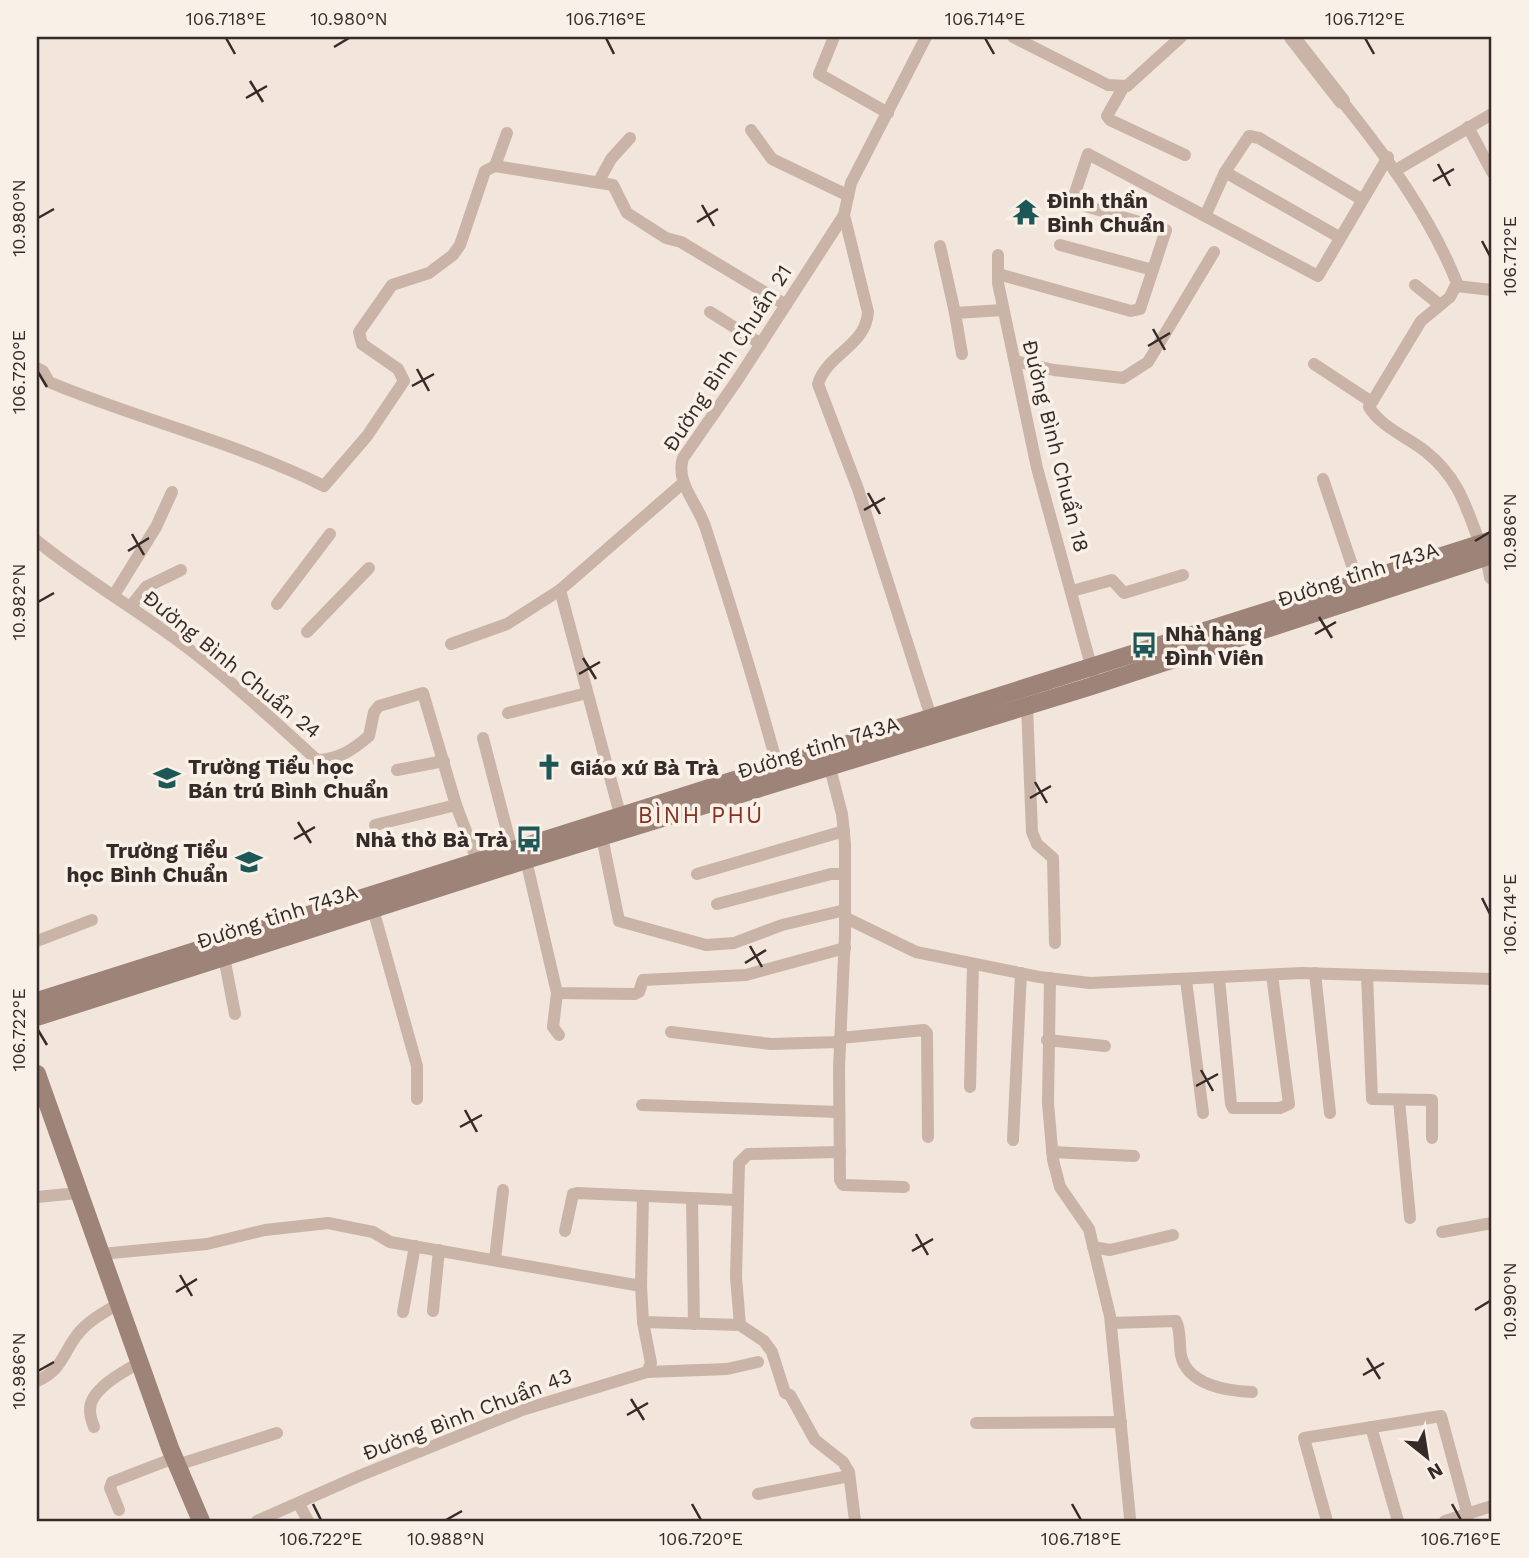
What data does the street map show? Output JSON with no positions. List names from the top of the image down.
{
  "streets": {
    "main road": ["Đường tỉnh 743A"],
    "street": [
      "Đường Bình Chuẩn 21",
      "Đường Bình Chuẩn 18",
      "Đường Bình Chuẩn 24",
      "Đường Bình Chuẩn 43"
    ]
  },
  "crossings": [
    ["Đường Bình Chuẩn 21", "Đường tỉnh 743A"],
    ["Đường Bình Chuẩn 18", "Đường tỉnh 743A"],
    ["Đường tỉnh 743A", "Đường Bình Chuẩn 24"]
  ],
  "districts": ["BÌNH PHÚ"],
  "places": {
    "temple": ["Đình thần Bình Chuẩn"],
    "bus stop": ["Nhà hàng Đình Viên", "Nhà thờ Bà Trà"],
    "church": ["Giáo xứ Bà Trà"],
    "school or university": ["Trường Tiểu học Bán trú Bình Chuẩn", "Trường Tiểu học Bình Chuẩn"]
  },
  "north": "bottom right",
  "coordinates": [
    "106.718°E",
    "10.980°N",
    "106.716°E",
    "106.714°E",
    "106.712°E",
    "106.720°E",
    "10.986°N",
    "10.982°N",
    "106.722°E",
    "10.990°N",
    "10.988°N"
  ]
}
